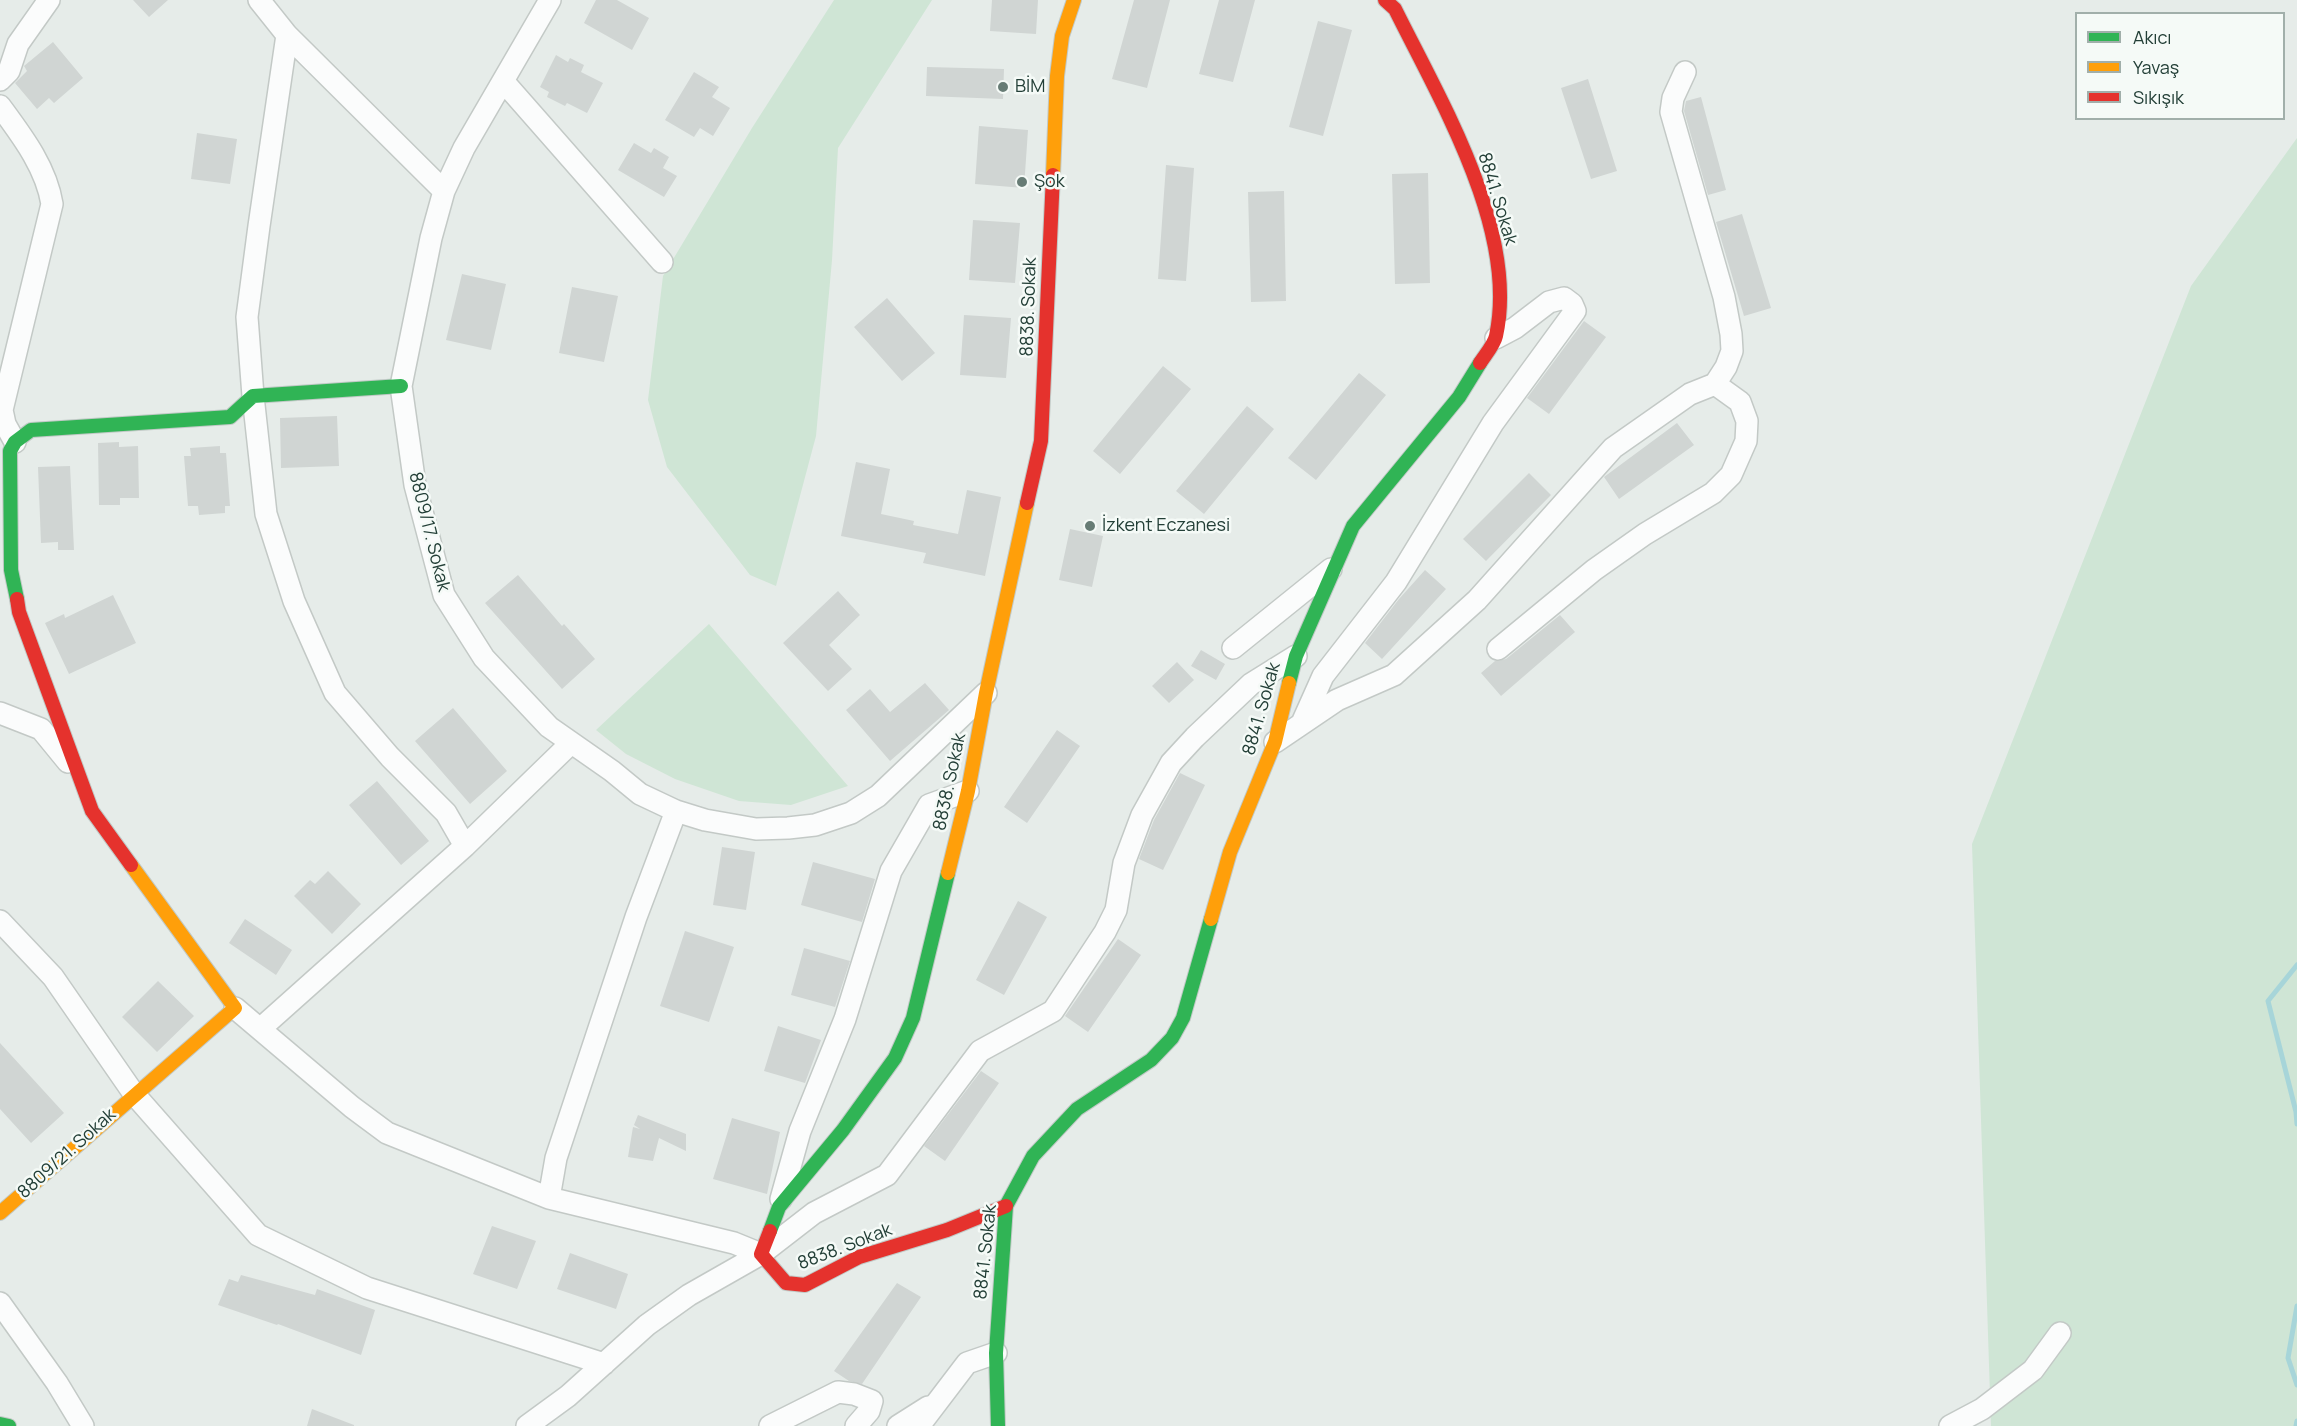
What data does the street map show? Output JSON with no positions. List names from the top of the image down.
{
  "streets": {
    "street": [
      "8841. Sokak",
      "8838. Sokak",
      "8809/17. Sokak",
      "8809/21. Sokak"
    ]
  },
  "crossings": [
    ["8841. Sokak", "8838. Sokak"],
    ["8838. Sokak", "8809/17. Sokak"]
  ],
  "places": ["BİM", "Şok", "İzkent Eczanesi"],
  "legend": ["Akıcı", "Yavaş", "Sıkışık"]
}
